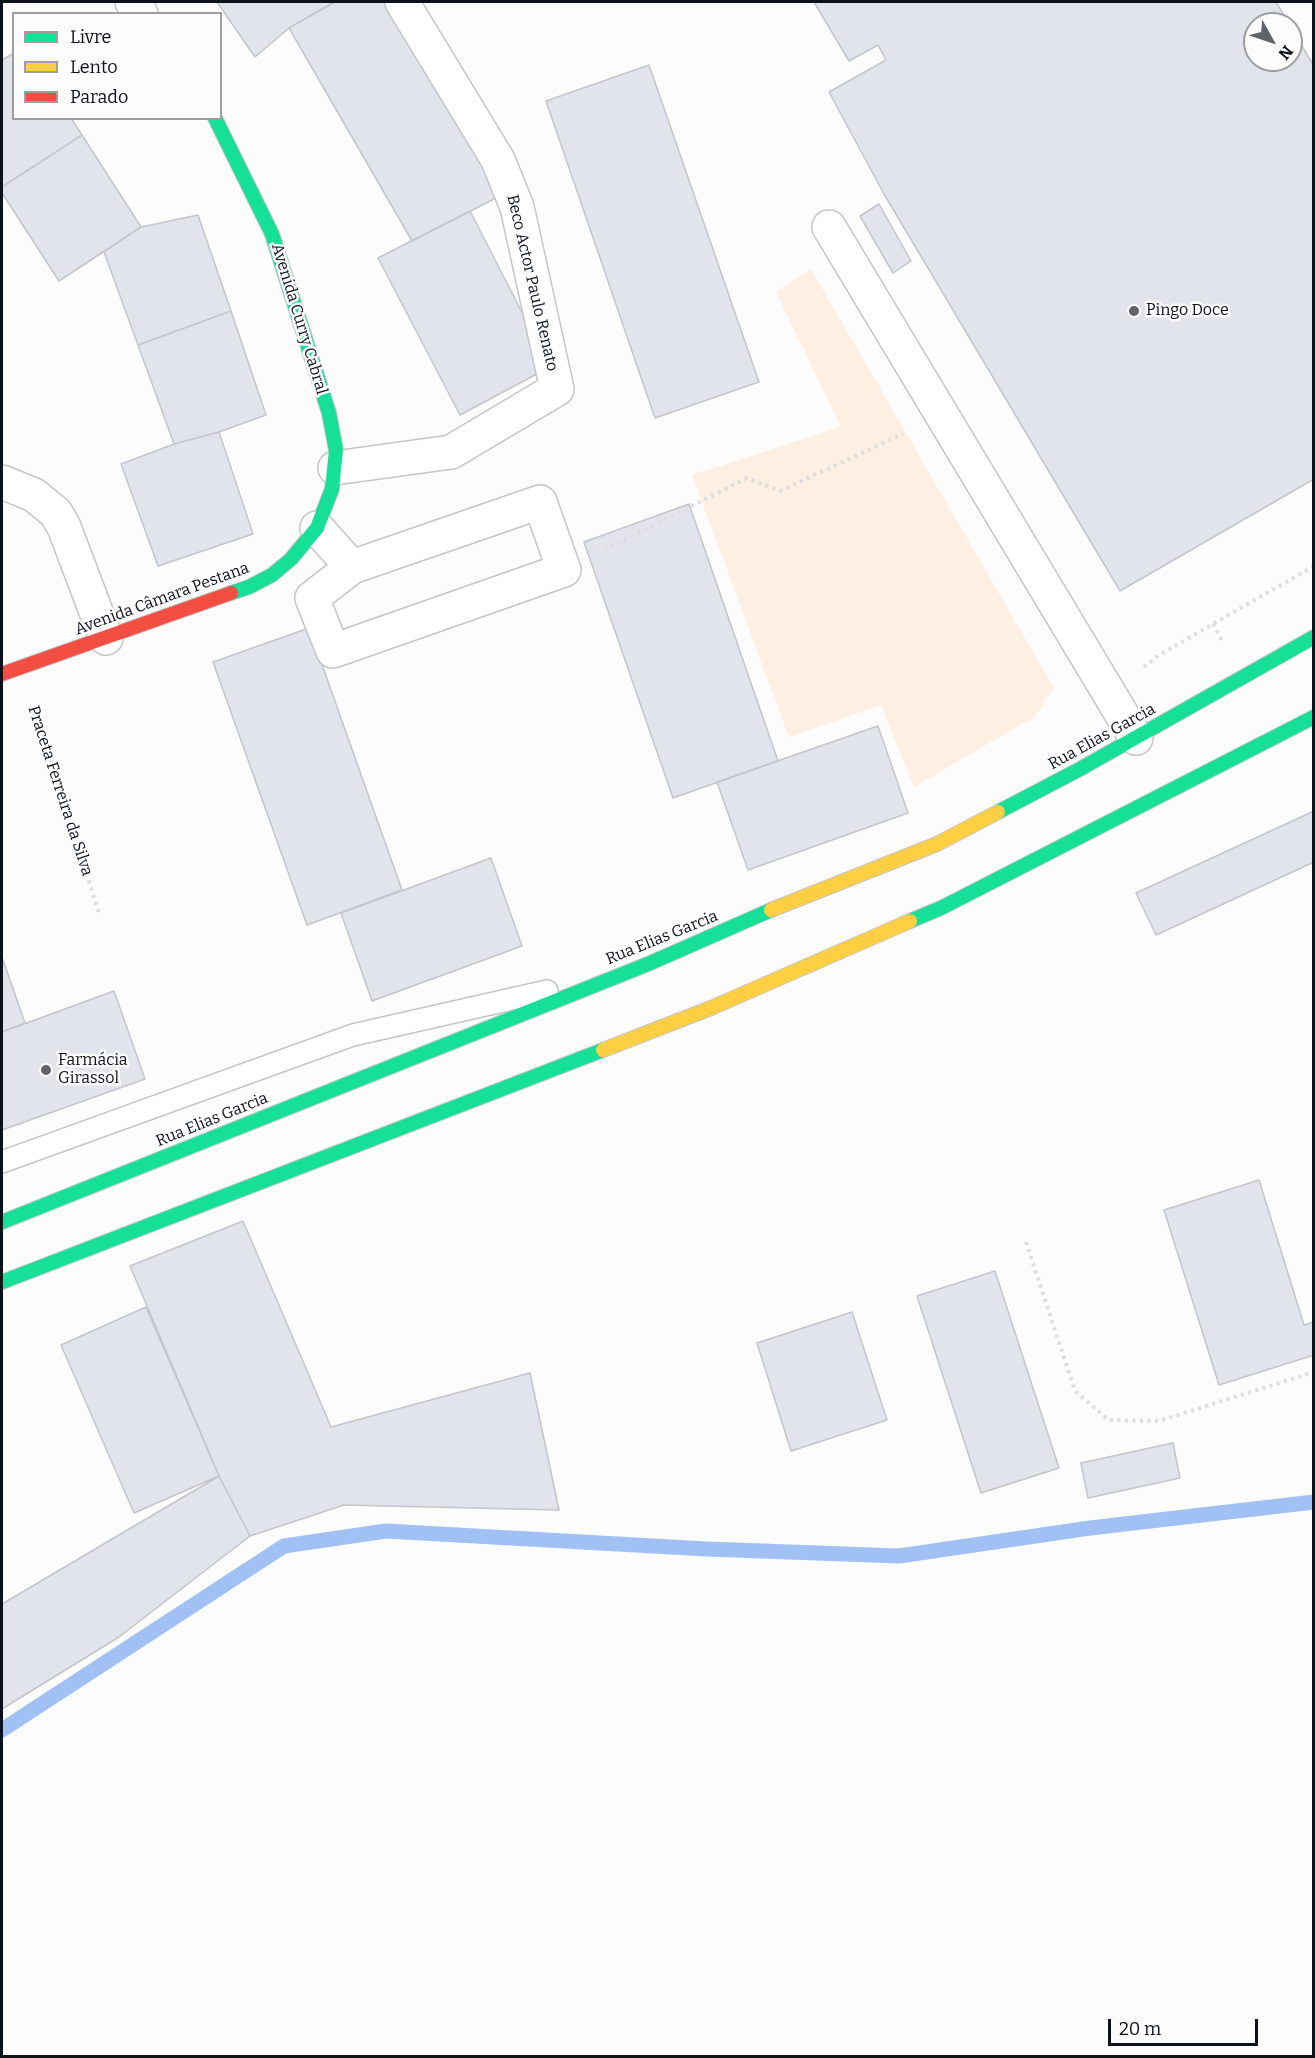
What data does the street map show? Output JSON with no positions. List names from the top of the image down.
{
  "streets": {
    "main road": ["Avenida Curry Cabral", "Avenida Câmara Pestana", "Rua Elias Garcia"],
    "street": ["Beco Actor Paulo Renato"],
    "path": ["Praceta Ferreira da Silva"]
  },
  "crossings": [
    ["Beco Actor Paulo Renato", "Avenida Curry Cabral"],
    ["Avenida Curry Cabral", "Avenida Câmara Pestana"],
    ["Avenida Câmara Pestana", "Praceta Ferreira da Silva"]
  ],
  "places": ["Pingo Doce", "Farmácia Girassol"],
  "legend": ["Livre", "Lento", "Parado"],
  "scale_bar": "20 m",
  "north": "bottom right"
}
